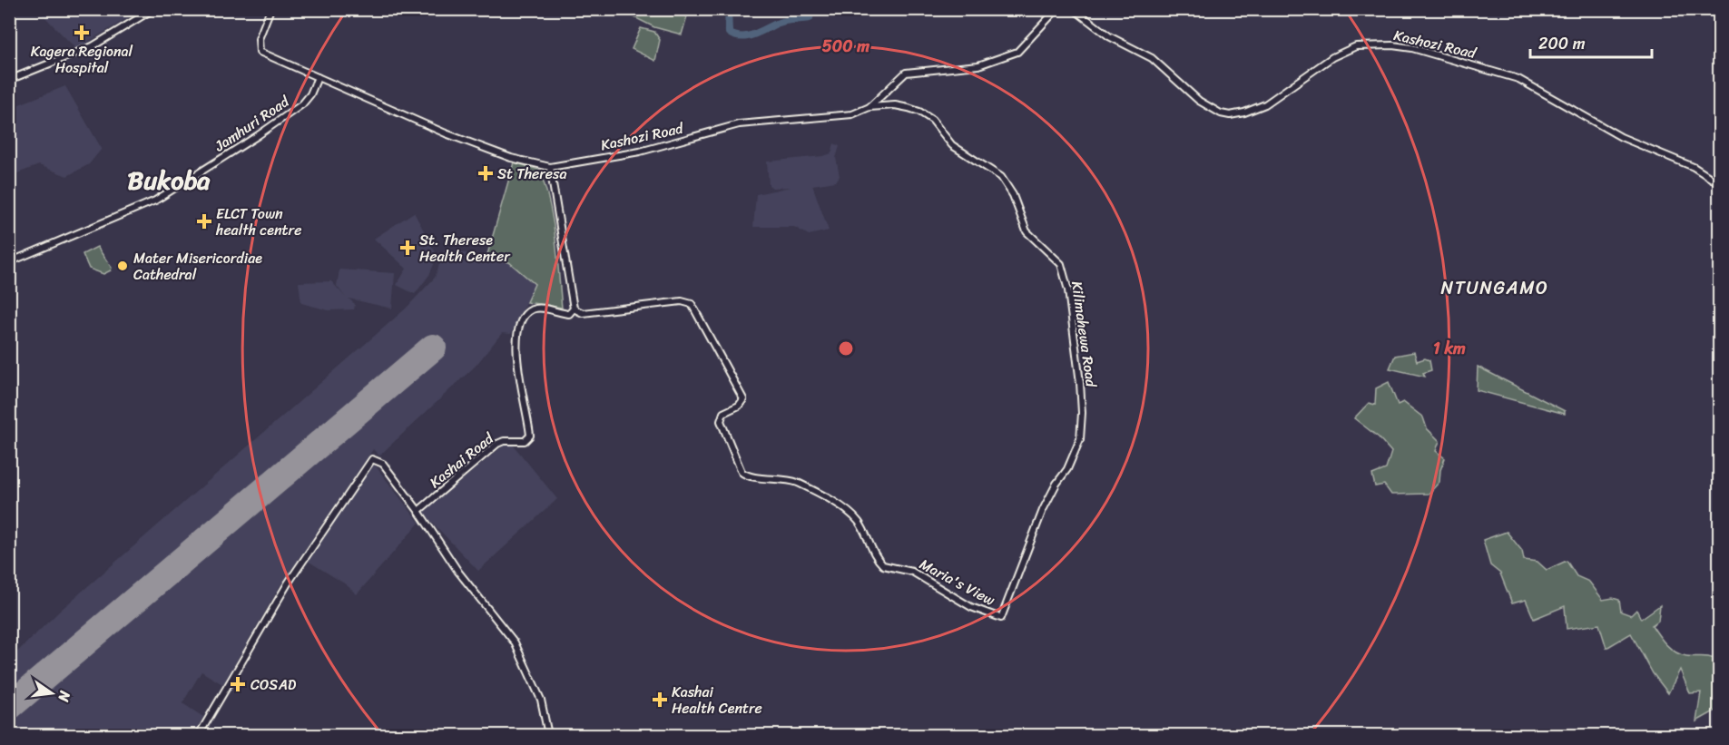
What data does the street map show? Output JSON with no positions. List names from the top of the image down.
{
  "streets": {
    "street": [
      "Kashozi Road",
      "Jamhuri Road",
      "Kilimahewa Road",
      "Kashai Road",
      "Maria's View"
    ]
  },
  "crossings": [
    ["Kashozi Road", "Jamhuri Road"],
    ["Kashozi Road", "Kilimahewa Road"],
    ["Kilimahewa Road", "Maria's View"],
    ["Kashai Road", "Maria's View"]
  ],
  "districts": ["Bukoba", "NTUNGAMO"],
  "places": {
    "health": [
      "Kagera Regional Hospital",
      "St Theresa",
      "ELCT Town health centre",
      "St. Therese Health Center",
      "COSAD",
      "Kashai Health Centre"
    ],
    "other": ["Mater Misericordiae Cathedral"]
  },
  "scale_bar": "200 m",
  "north": "right",
  "rings": ["500 m", "1 km"]
}
